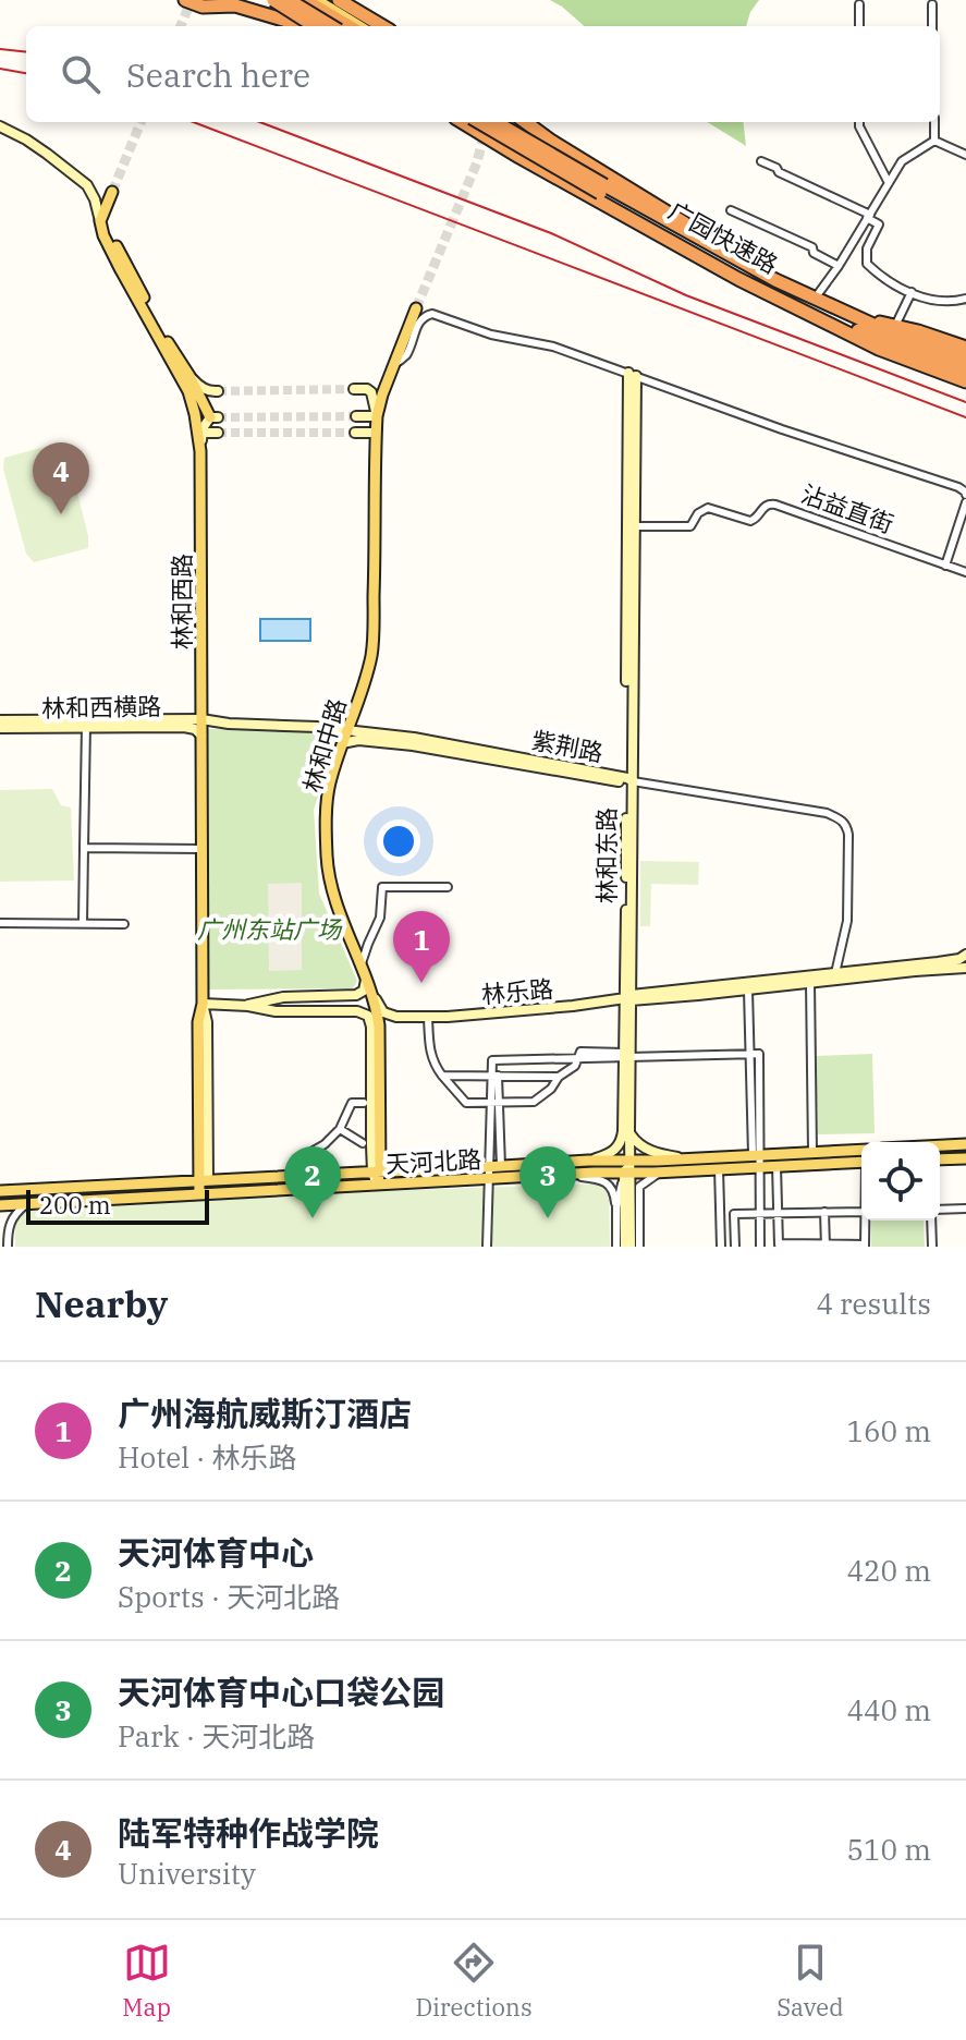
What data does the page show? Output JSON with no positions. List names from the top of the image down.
{
  "streets": {
    "highway": ["广园快速路"],
    "main road": ["林和西路", "林和中路", "天河北路"],
    "street": [
      "沾益直街",
      "林和西横路",
      "紫荆路",
      "林和东路",
      "林乐路"
    ]
  },
  "crossings": [
    ["沾益直街", "林和东路"],
    ["林和西路", "林和西横路"],
    ["林和西路", "紫荆路"],
    ["林和西路", "天河北路"],
    ["林和西横路", "紫荆路"],
    ["林和中路", "紫荆路"],
    ["林和中路", "林乐路"],
    ["林和中路", "天河北路"],
    ["紫荆路", "林和东路"],
    ["林和东路", "林乐路"],
    ["林和东路", "天河北路"]
  ],
  "parks": ["广州东站广场"],
  "scale_bar": "200 m",
  "page": {
    "search": "Search here",
    "pins": [
      "4",
      "1",
      "2",
      "3"
    ],
    "scale": "200 m",
    "heading": ["Nearby", "4 results"],
    "list": [
      {
        "mark": "1",
        "name": "广州海航威斯汀酒店",
        "note": "Hotel · 林乐路",
        "value": "160 m"
      },
      {
        "mark": "2",
        "name": "天河体育中心",
        "note": "Sports · 天河北路",
        "value": "420 m"
      },
      {
        "mark": "3",
        "name": "天河体育中心口袋公园",
        "note": "Park · 天河北路",
        "value": "440 m"
      },
      {
        "mark": "4",
        "name": "陆军特种作战学院",
        "note": "University",
        "value": "510 m"
      }
    ],
    "nav": ["Map", "Directions", "Saved"]
  }
}
